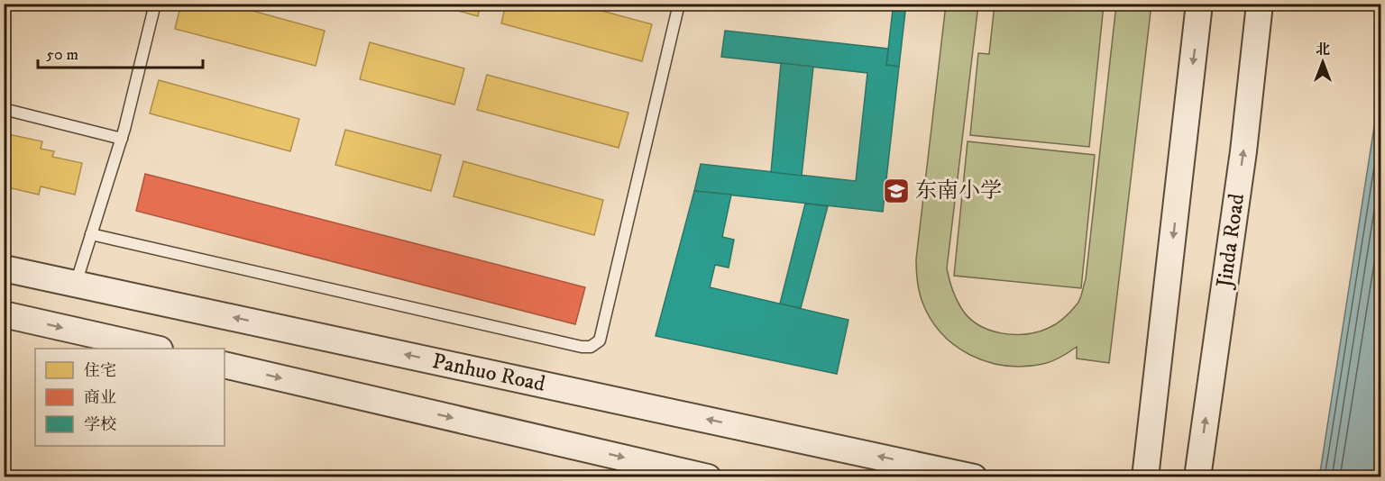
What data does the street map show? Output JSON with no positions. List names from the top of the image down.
{
  "streets": {
    "street": ["Jinda Road", "Panhuo Road"]
  },
  "places": {
    "school or university": ["东南小学"]
  },
  "legend": ["住宅", "商业", "学校"],
  "scale_bar": "50 m",
  "north": "top"
}
